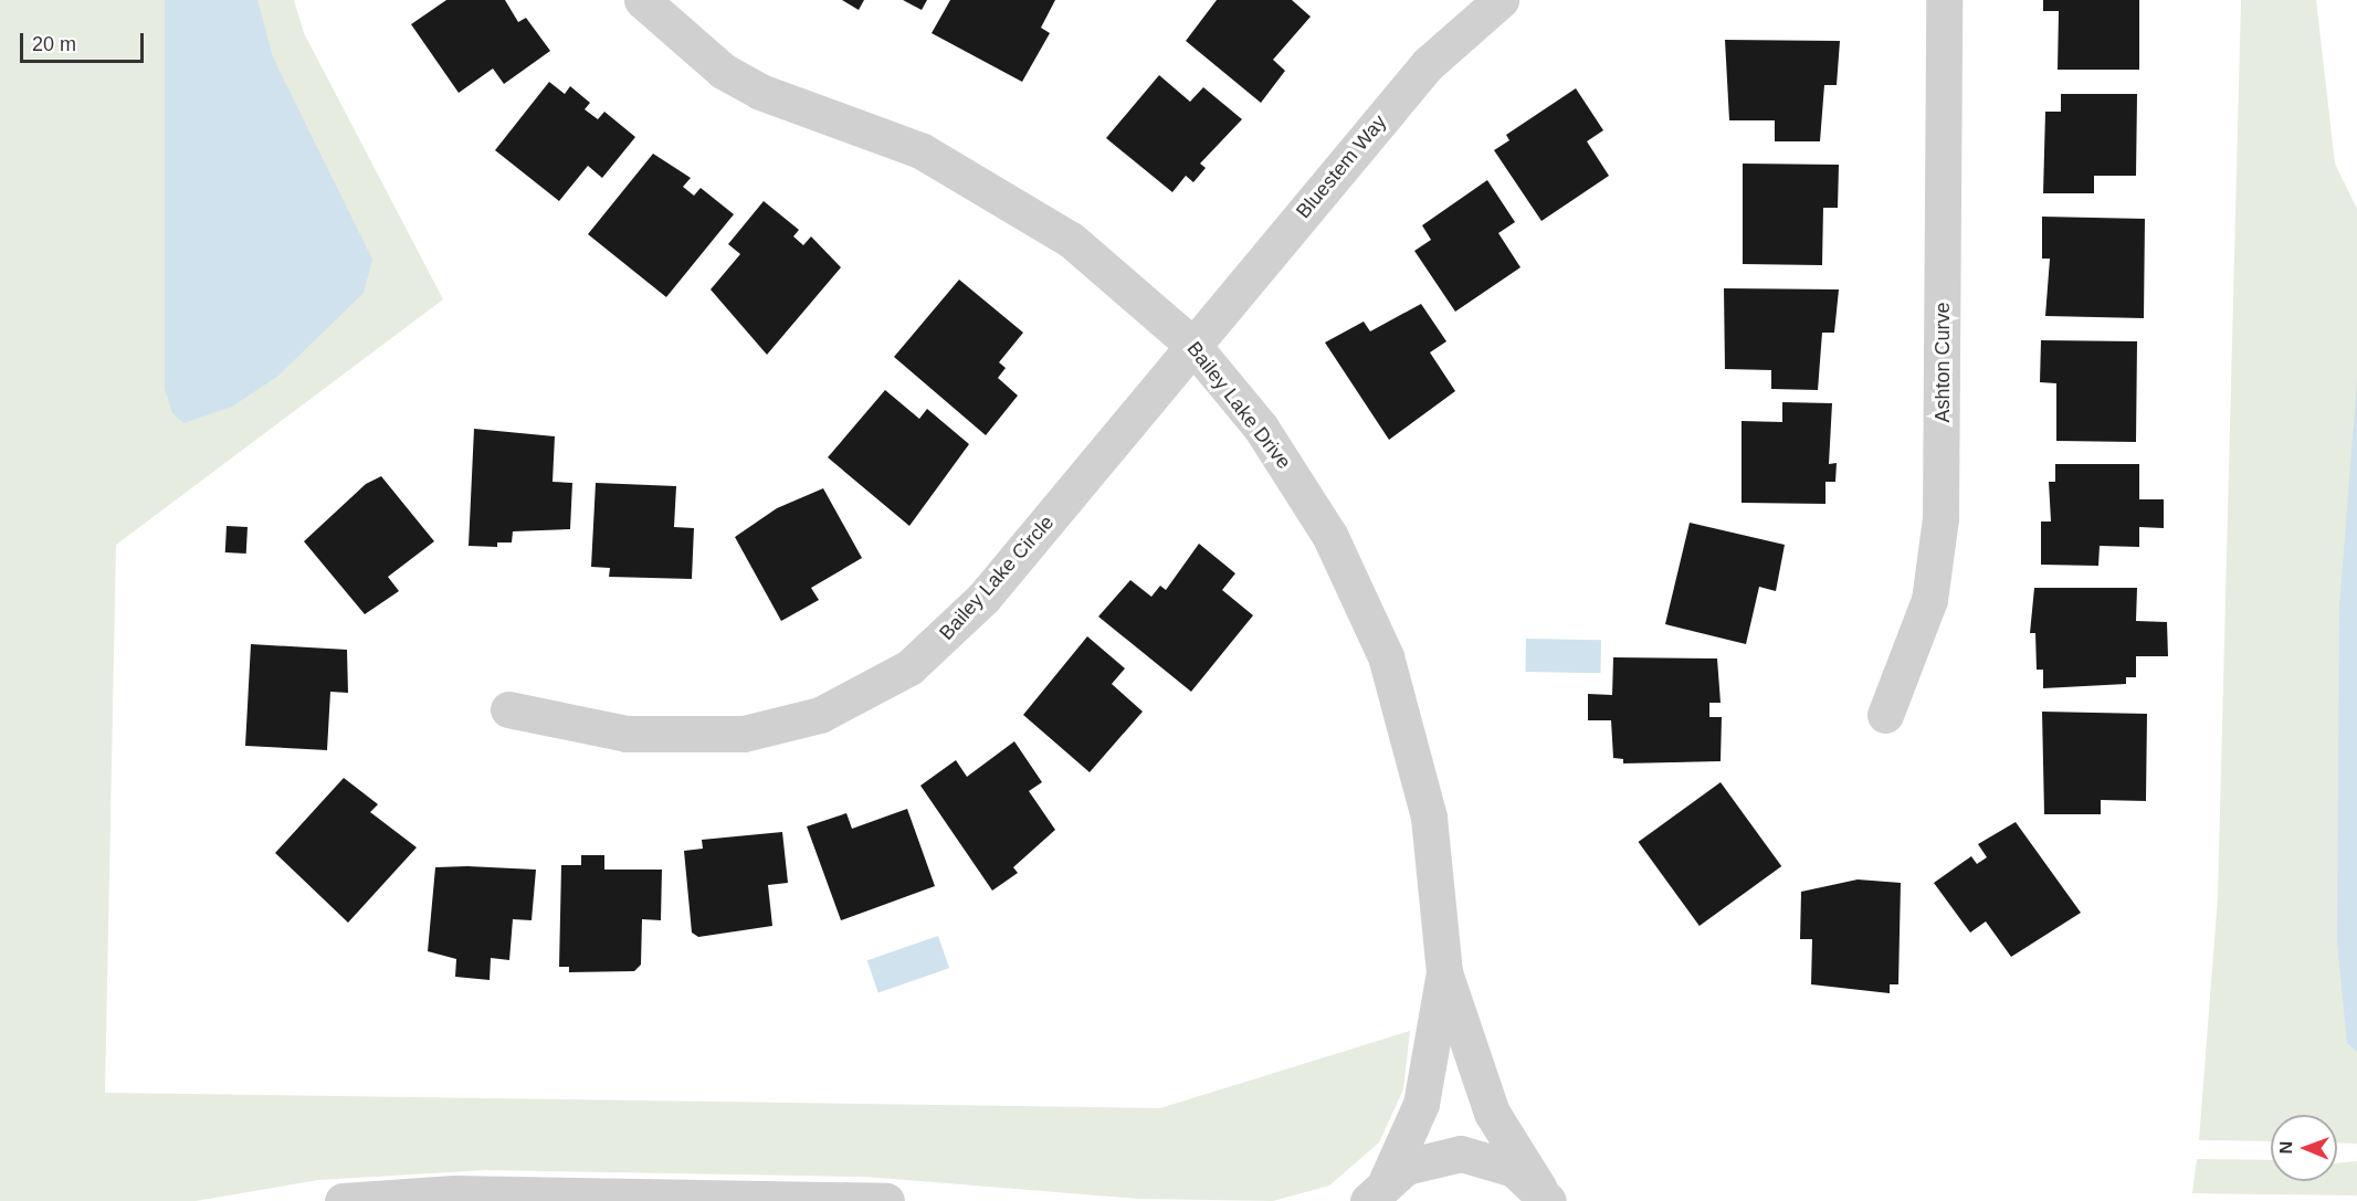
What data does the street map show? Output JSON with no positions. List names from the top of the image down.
{
  "streets": {
    "street": [
      "Bluestem Way",
      "Ashton Curve",
      "Bailey Lake Drive",
      "Bailey Lake Circle"
    ]
  },
  "crossings": [
    ["Bluestem Way", "Bailey Lake Drive"],
    ["Bluestem Way", "Bailey Lake Circle"],
    ["Bailey Lake Drive", "Bailey Lake Circle"]
  ],
  "scale_bar": "20 m",
  "north": "left"
}
